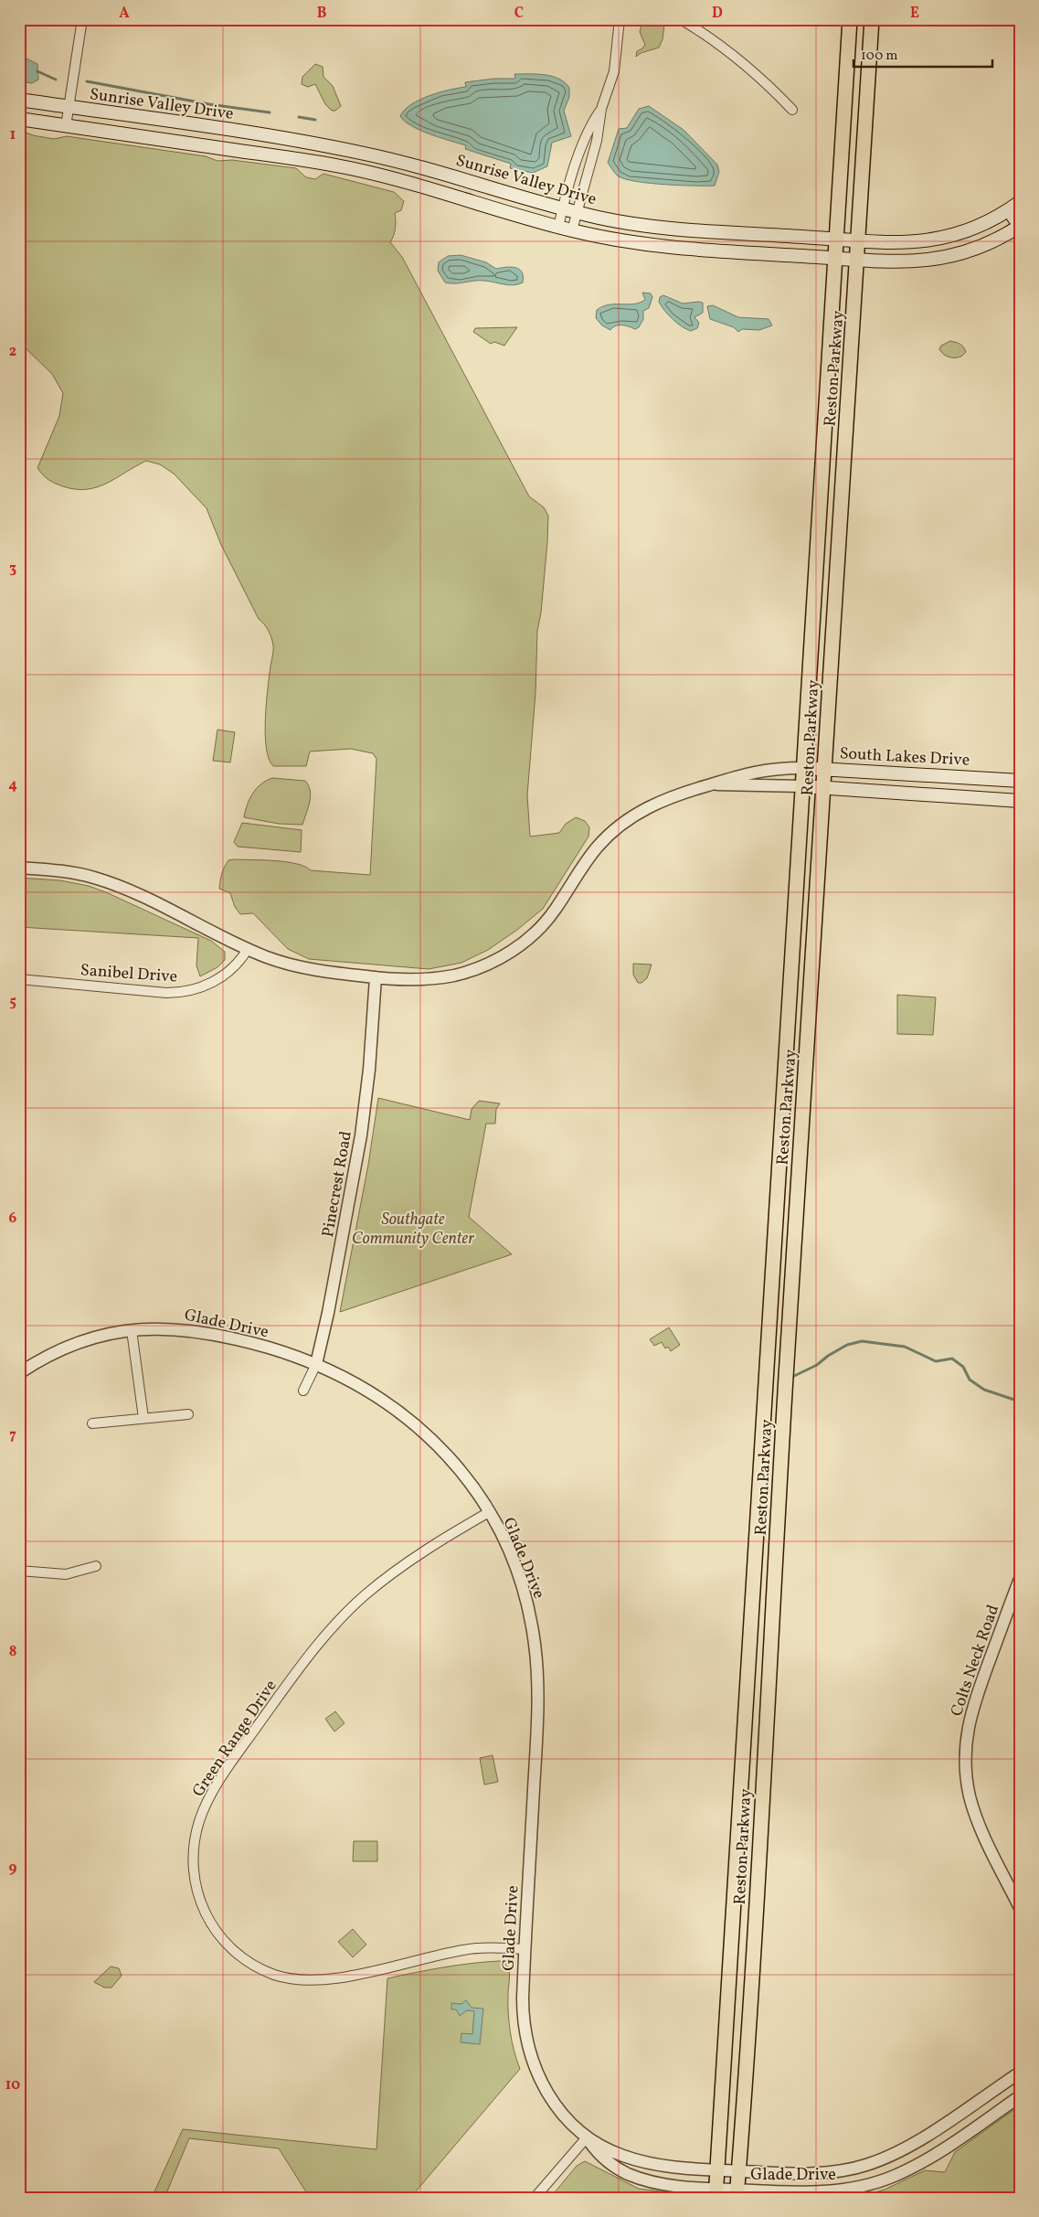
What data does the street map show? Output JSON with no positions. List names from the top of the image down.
{
  "streets": {
    "main road": ["Sunrise Valley Drive", "Reston Parkway", "South Lakes Drive"],
    "street": [
      "Sanibel Drive",
      "Pinecrest Road",
      "Glade Drive",
      "Colts Neck Road",
      "Green Range Drive"
    ]
  },
  "crossings": [
    ["Sunrise Valley Drive", "Reston Parkway"],
    ["Reston Parkway", "South Lakes Drive"],
    ["Reston Parkway", "Glade Drive"],
    ["South Lakes Drive", "Sanibel Drive"],
    ["South Lakes Drive", "Pinecrest Road"],
    ["Pinecrest Road", "Glade Drive"],
    ["Glade Drive", "Green Range Drive"]
  ],
  "parks": ["Southgate Community Center"],
  "scale_bar": "100 m",
  "grid": {
    "columns": [
      "A",
      "B",
      "C",
      "D",
      "E"
    ],
    "rows": [
      "1",
      "2",
      "3",
      "4",
      "5",
      "6",
      "7",
      "8",
      "9",
      "10"
    ]
  }
}
